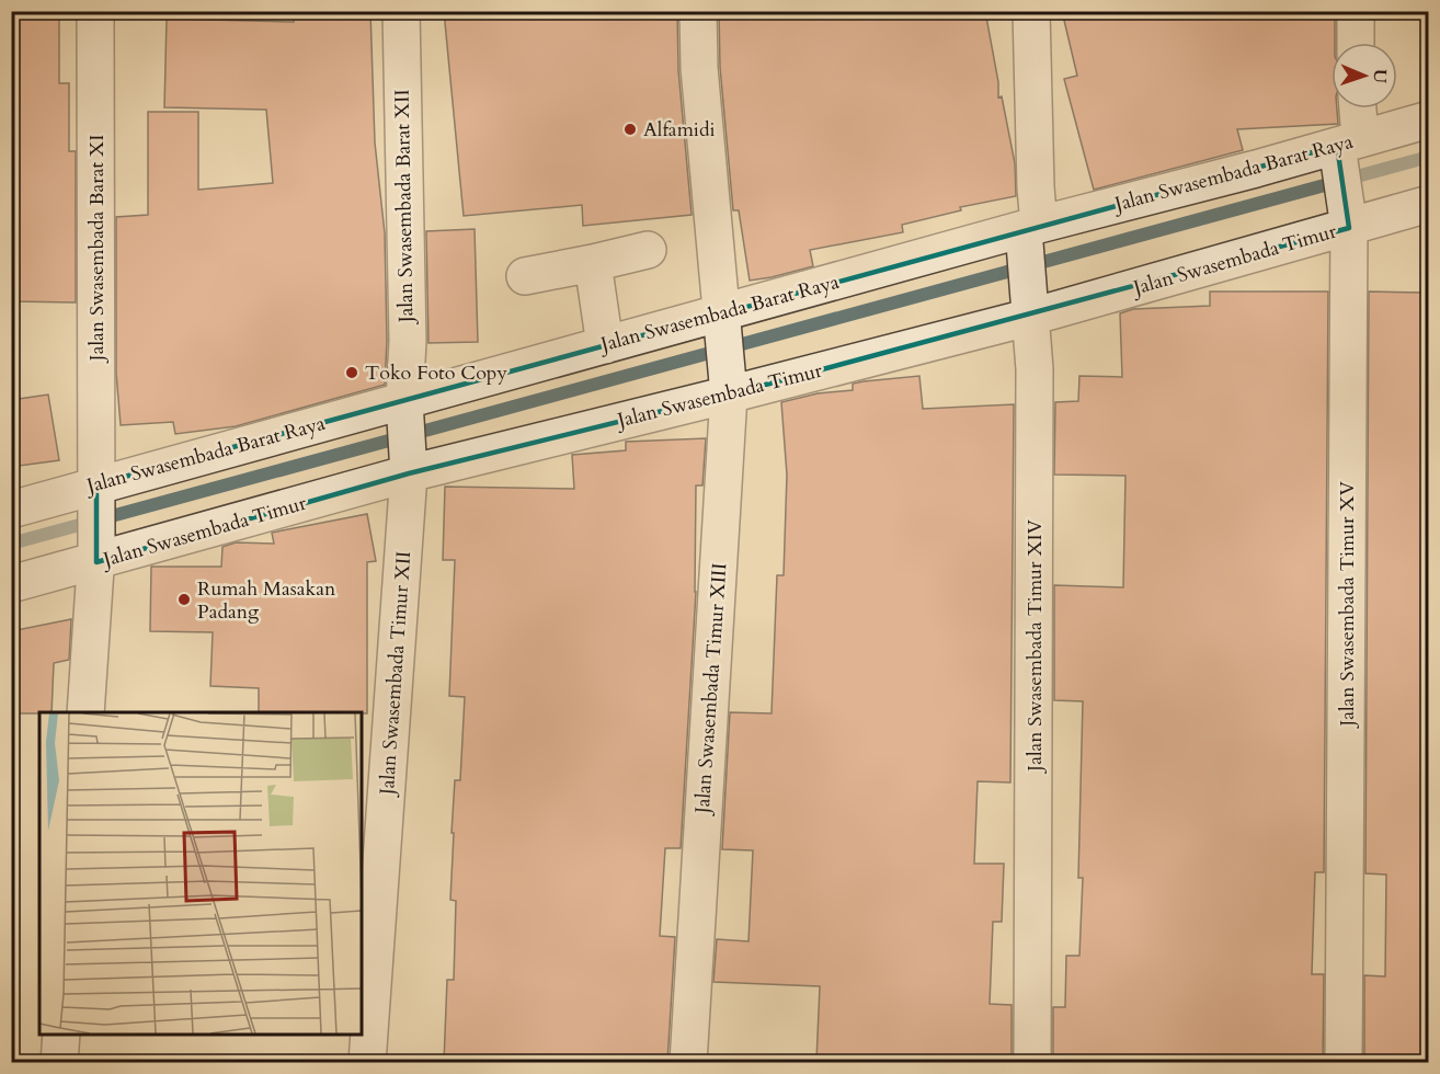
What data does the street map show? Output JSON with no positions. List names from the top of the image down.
{
  "streets": {
    "street": [
      "Jalan Swasembada Barat Raya",
      "Jalan Swasembada Barat XII",
      "Jalan Swasembada Barat XI",
      "Jalan Swasembada Timur",
      "Jalan Swasembada Timur XV",
      "Jalan Swasembada Timur XIV",
      "Jalan Swasembada Timur XII",
      "Jalan Swasembada Timur XIII"
    ]
  },
  "crossings": [
    ["Jalan Swasembada Barat Raya", "Jalan Swasembada Barat XII"],
    ["Jalan Swasembada Barat Raya", "Jalan Swasembada Barat XI"],
    ["Jalan Swasembada Barat Raya", "Jalan Swasembada Timur XV"],
    ["Jalan Swasembada Barat Raya", "Jalan Swasembada Timur XIV"],
    ["Jalan Swasembada Barat Raya", "Jalan Swasembada Timur XII"],
    ["Jalan Swasembada Barat Raya", "Jalan Swasembada Timur XIII"],
    ["Jalan Swasembada Barat XII", "Jalan Swasembada Timur XII"],
    ["Jalan Swasembada Barat XI", "Jalan Swasembada Timur"],
    ["Jalan Swasembada Timur", "Jalan Swasembada Timur XV"],
    ["Jalan Swasembada Timur", "Jalan Swasembada Timur XIV"],
    ["Jalan Swasembada Timur", "Jalan Swasembada Timur XII"],
    ["Jalan Swasembada Timur", "Jalan Swasembada Timur XIII"]
  ],
  "places": ["Alfamidi", "Toko Foto Copy", "Rumah Masakan Padang"],
  "north": "right"
}
